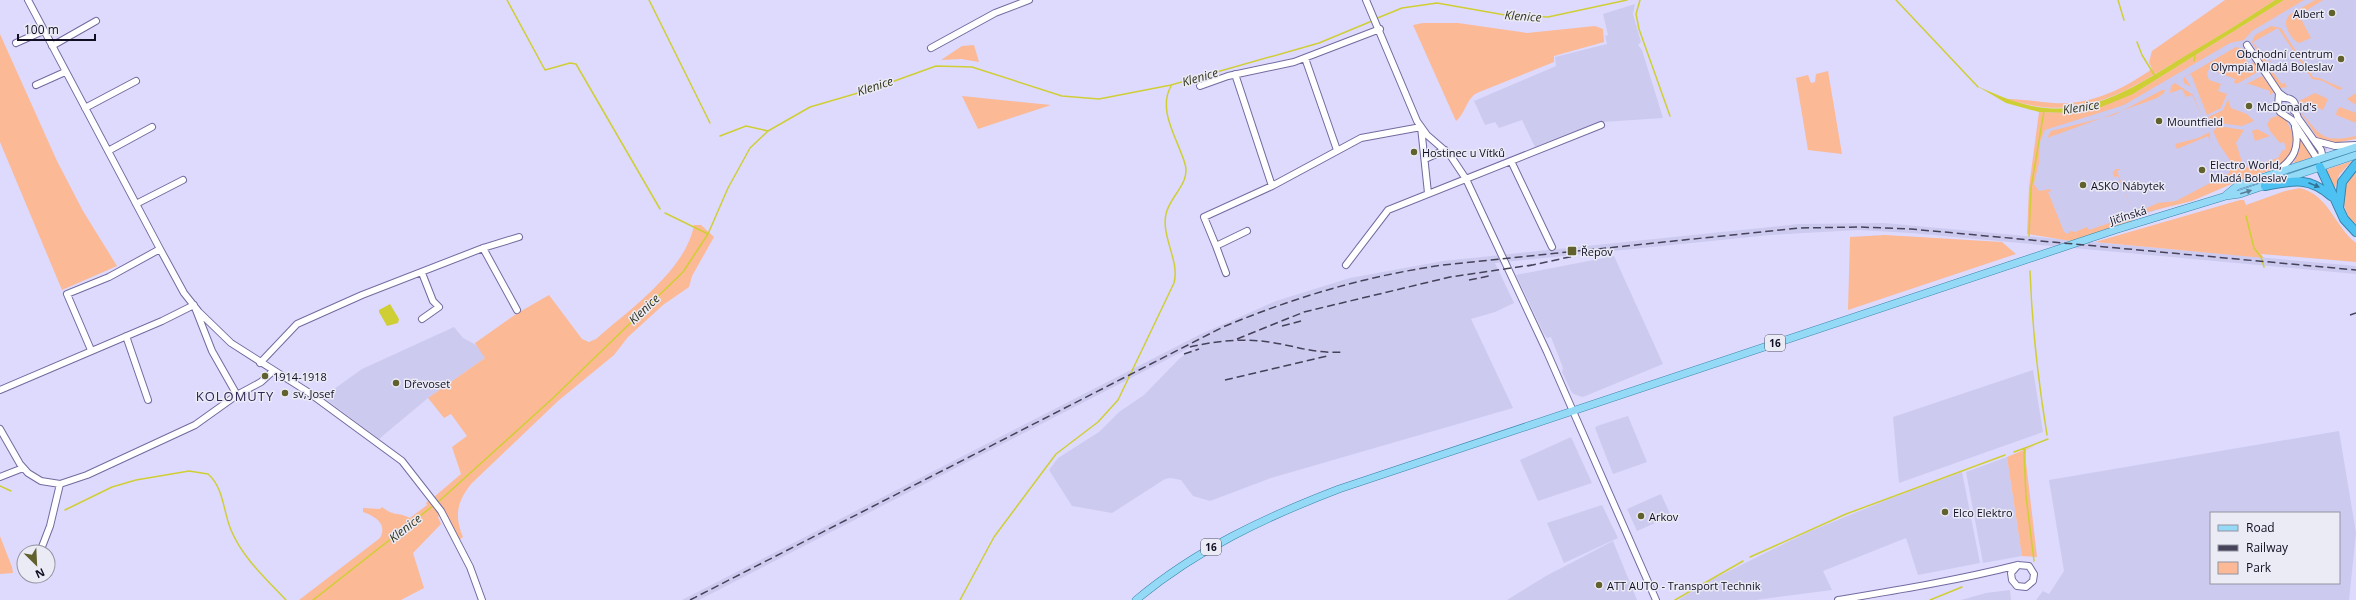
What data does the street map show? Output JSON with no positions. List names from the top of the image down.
{
  "streets": {
    "main road": ["Jičínská", "16"]
  },
  "crossings": [
    ["Jičínská", "16"]
  ],
  "districts": ["KOLOMUTY"],
  "water": ["Klenice"],
  "places": {
    "other": [
      "Albert",
      "Obchodní centrum Olympia Mladá Boleslav",
      "McDonald's",
      "Mountfield",
      "Hostinec u Vítků",
      "Electro World, Mladá Boleslav",
      "ASKO Nábytek",
      "1914-1918",
      "Dřevoset",
      "sv, Josef",
      "Elco Elektro",
      "Arkov",
      "ATT AUTO - Transport Technik"
    ],
    "transit": ["Řepov"]
  },
  "legend": ["Road", "Railway", "Park"],
  "scale_bar": "100 m",
  "north": "bottom right"
}
